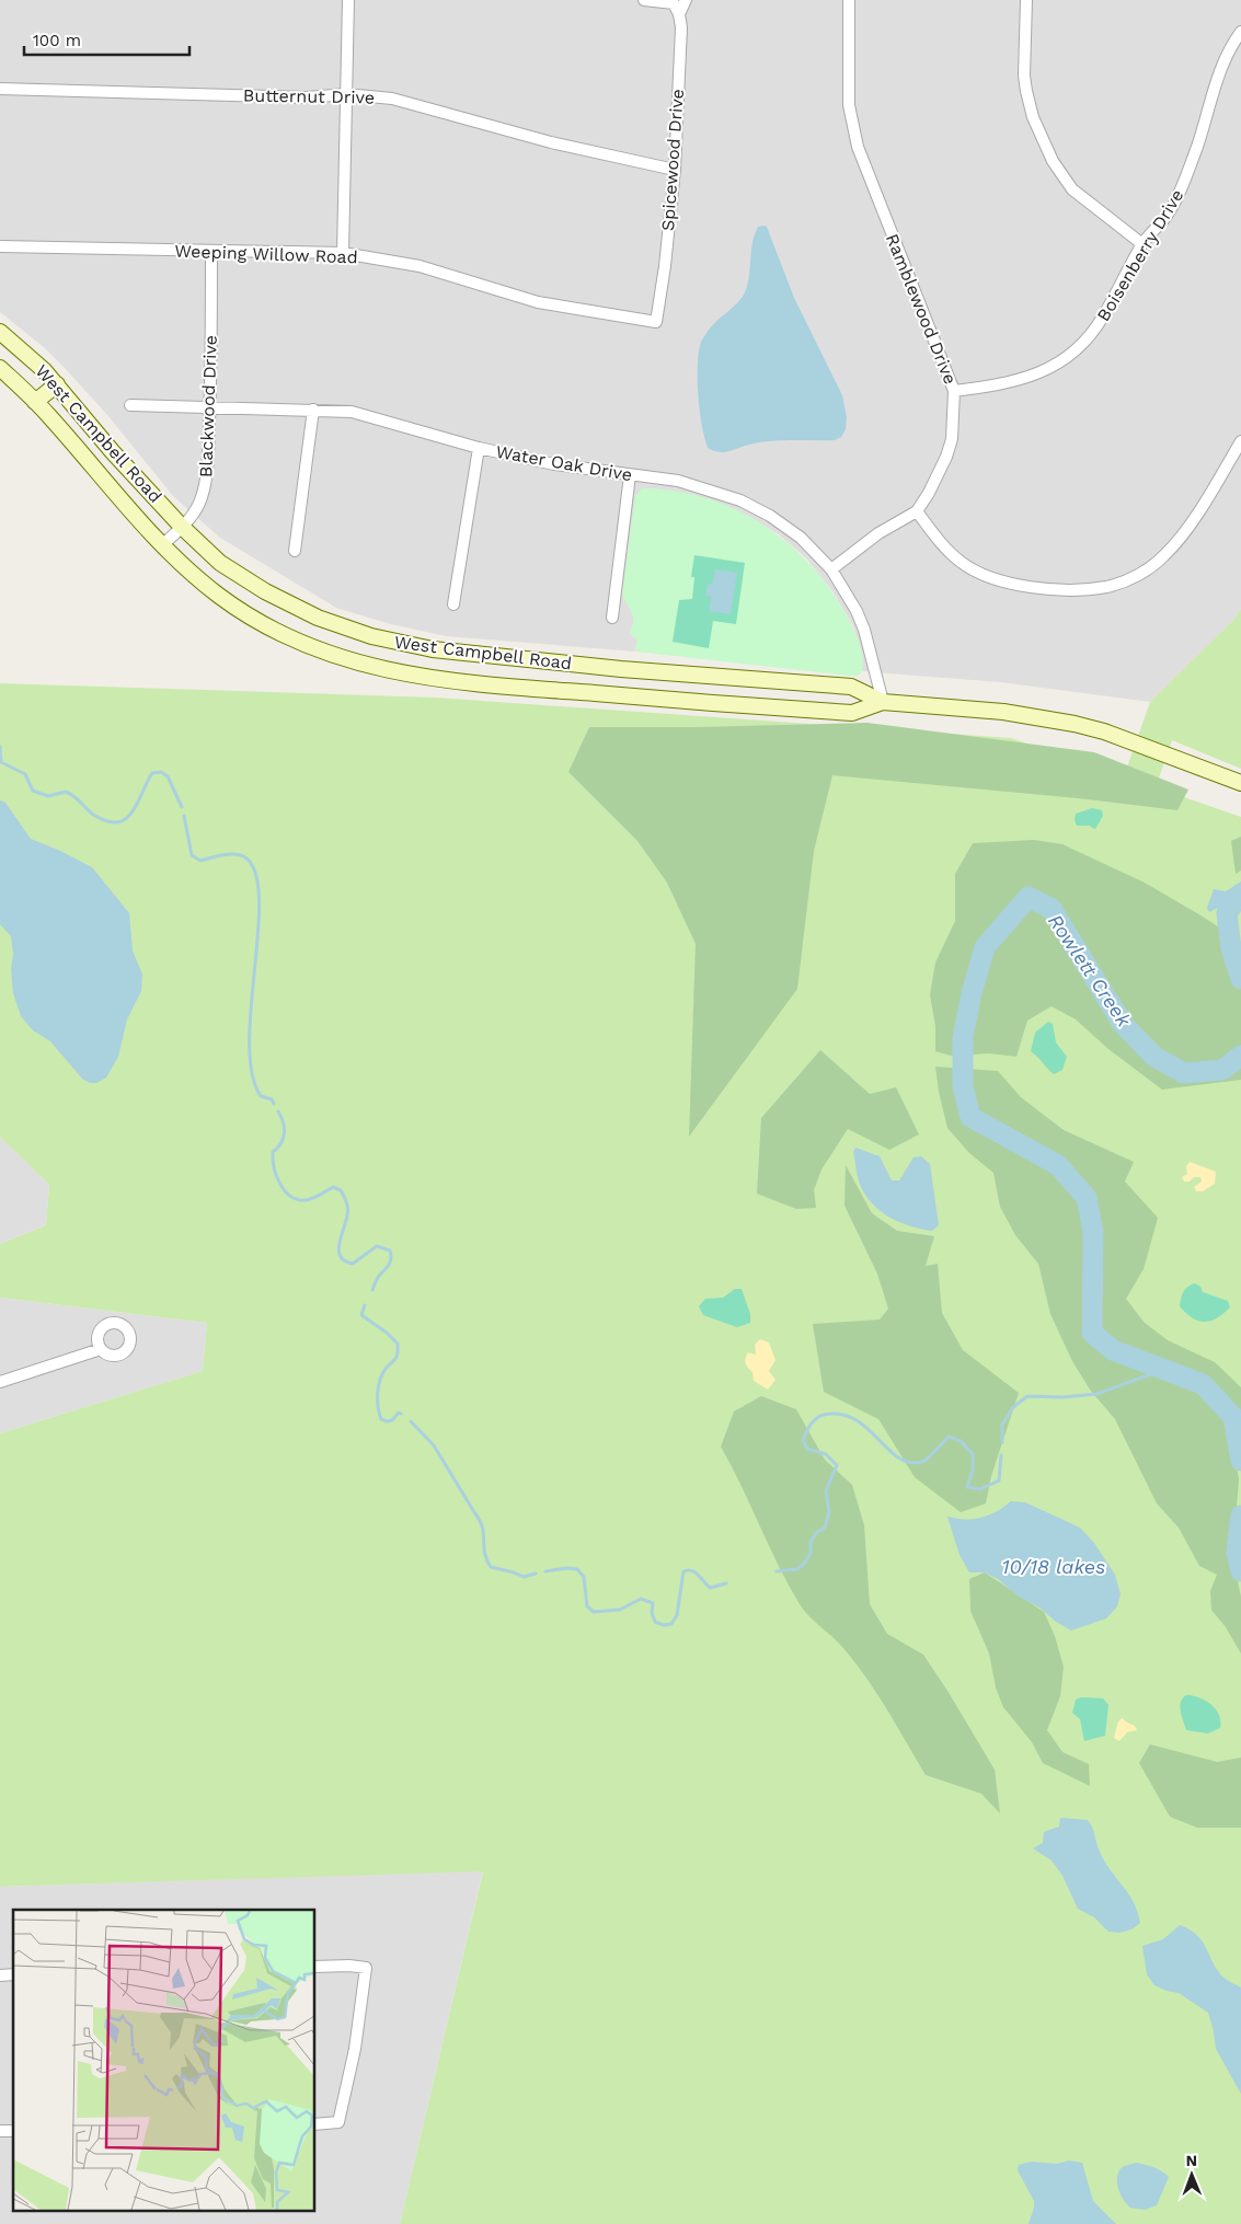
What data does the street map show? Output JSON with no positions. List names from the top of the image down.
{
  "streets": {
    "main road": ["West Campbell Road"],
    "street": [
      "Butternut Drive",
      "Spicewood Drive",
      "Weeping Willow Road",
      "Boisenberry Drive",
      "Ramblewood Drive",
      "Blackwood Drive",
      "Water Oak Drive"
    ]
  },
  "crossings": [
    ["Butternut Drive", "Spicewood Drive"],
    ["Spicewood Drive", "Weeping Willow Road"],
    ["Weeping Willow Road", "Blackwood Drive"],
    ["Boisenberry Drive", "Ramblewood Drive"],
    ["Ramblewood Drive", "Water Oak Drive"],
    ["Blackwood Drive", "West Campbell Road"],
    ["Blackwood Drive", "Water Oak Drive"],
    ["West Campbell Road", "Water Oak Drive"]
  ],
  "water": ["Rowlett Creek", "10/18 lakes"],
  "scale_bar": "100 m",
  "north": "top"
}
